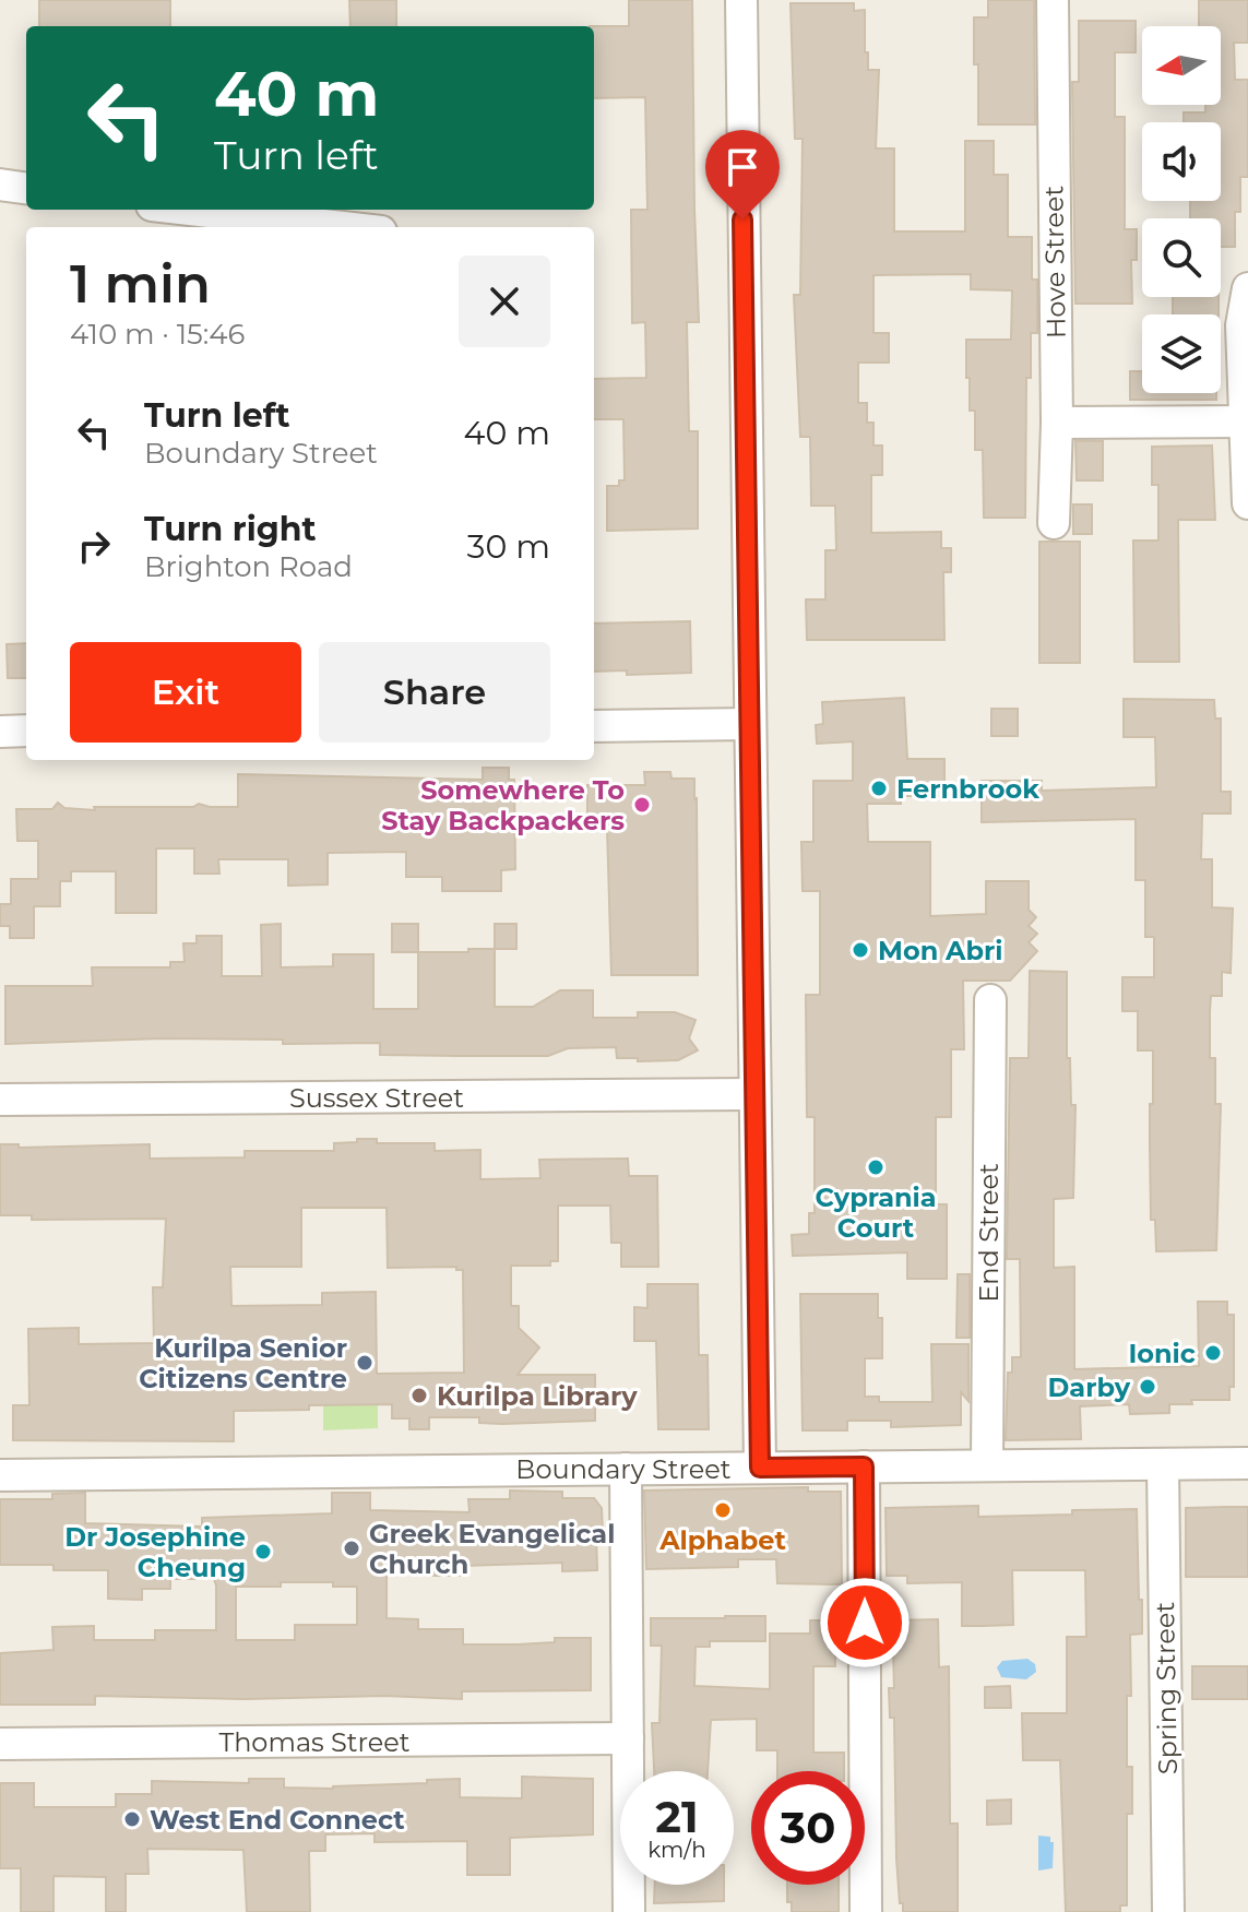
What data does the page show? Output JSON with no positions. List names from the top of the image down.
{
  "streets": {
    "street": [
      "Hove Street",
      "Sussex Street",
      "End Street",
      "Boundary Street",
      "Spring Street",
      "Thomas Street"
    ]
  },
  "crossings": [
    ["End Street", "Boundary Street"],
    ["Boundary Street", "Spring Street"]
  ],
  "places": [
    "Fernbrook",
    "Somewhere To Stay Backpackers",
    "Mon Abri",
    "Cyprania Court",
    "Ionic",
    "Kurilpa Senior Citizens Centre",
    "Darby",
    "Kurilpa Library",
    "Alphabet",
    "Greek Evangelical Church",
    "Dr Josephine Cheung",
    "West End Connect"
  ],
  "north": "left",
  "page": {
    "turn": ["40 m", "Turn left"],
    "heading": ["1 min", "410 m · 15:46"],
    "list": [
      {
        "name": "Turn left",
        "note": "Boundary Street",
        "value": "40 m"
      },
      {
        "name": "Turn right",
        "note": "Brighton Road",
        "value": "30 m"
      }
    ],
    "buttons": ["Exit", "Share"],
    "speed": "21 km/h",
    "limit": "30"
  }
}
